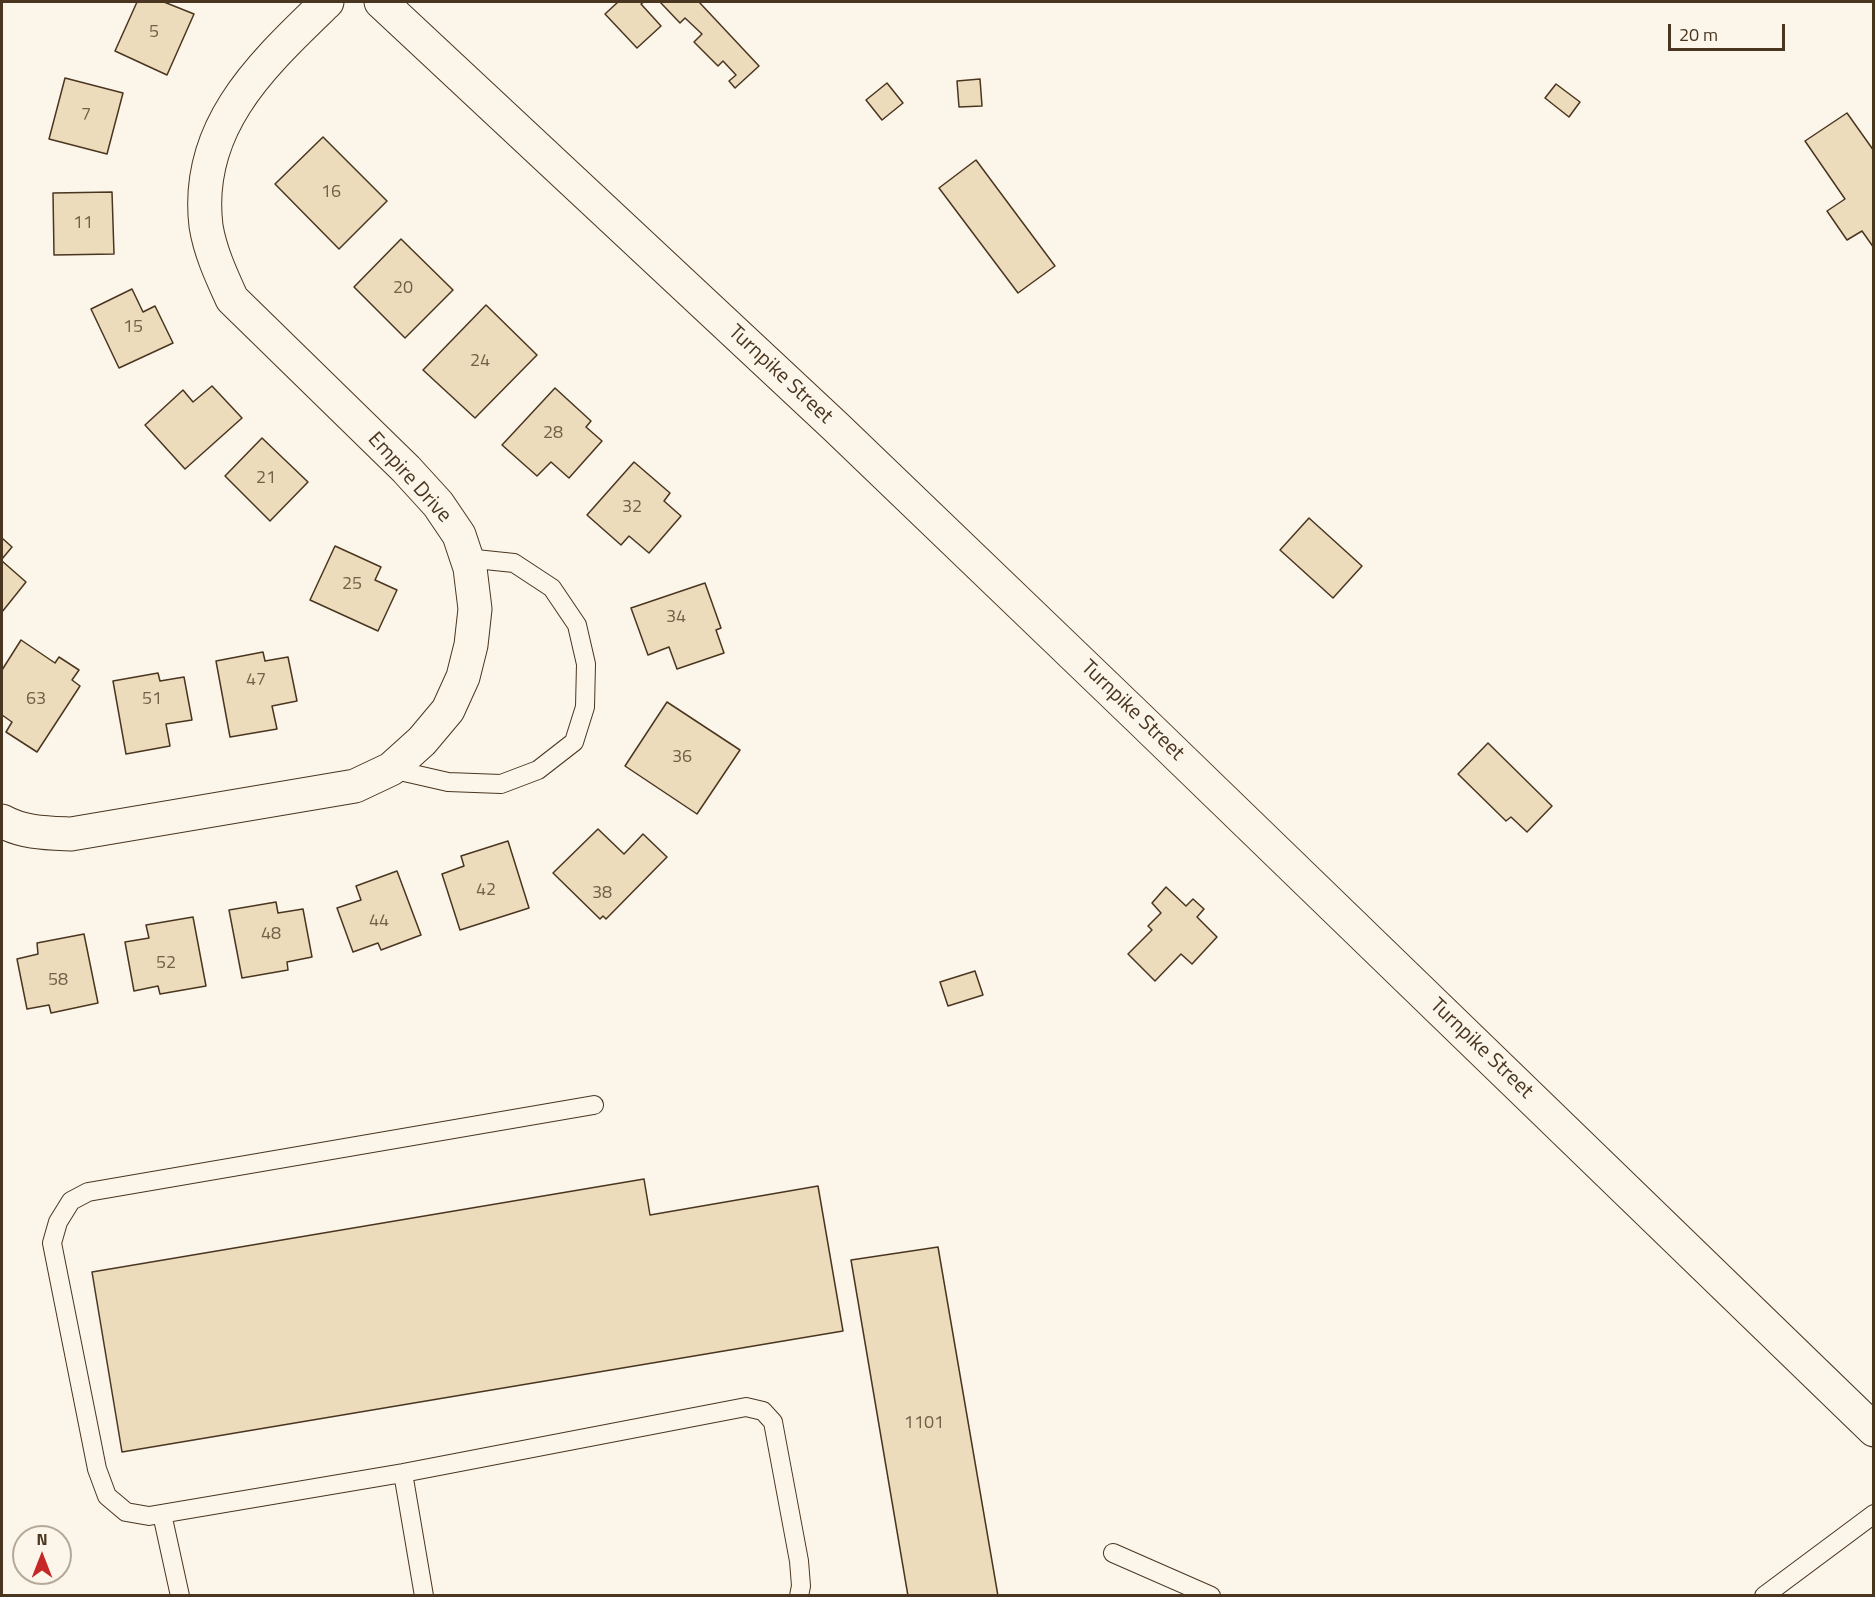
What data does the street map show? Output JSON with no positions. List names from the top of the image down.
{
  "streets": {
    "main road": ["Turnpike Street", "Empire Drive"]
  },
  "house_numbers": [
    "5",
    "7",
    "16",
    "11",
    "20",
    "15",
    "24",
    "28",
    "21",
    "32",
    "25",
    "34",
    "47",
    "63",
    "51",
    "36",
    "42",
    "38",
    "44",
    "48",
    "52",
    "58",
    "1101"
  ],
  "scale_bar": "20 m",
  "north": "top"
}
